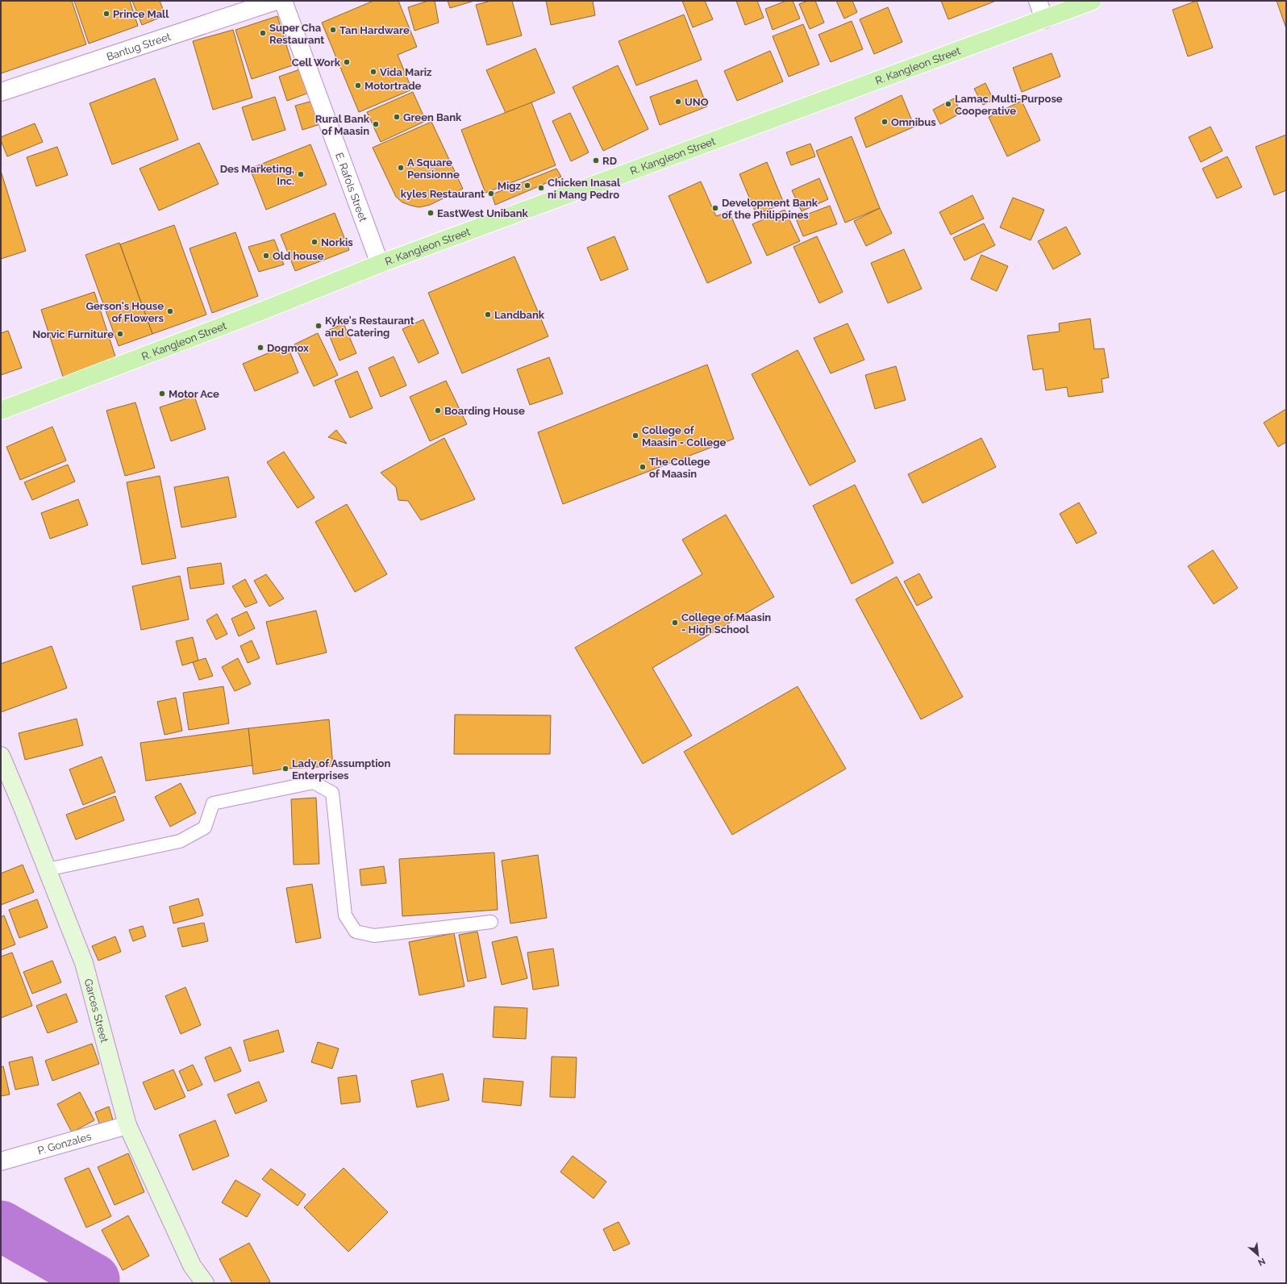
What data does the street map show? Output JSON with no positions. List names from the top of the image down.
{
  "streets": {
    "main road": ["R. Kangleon Street"],
    "street": [
      "Bantug Street",
      "E. Rafols Street",
      "Garces Street",
      "P. Gonzales"
    ]
  },
  "crossings": [
    ["R. Kangleon Street", "E. Rafols Street"],
    ["Garces Street", "P. Gonzales"]
  ],
  "places": [
    "Prince Mall",
    "Tan Hardware",
    "Super Cha Restaurant",
    "Cell Work",
    "Vida Mariz",
    "Motortrade",
    "UNO",
    "Lamac Multi-Purpose Cooperative",
    "Green Bank",
    "Omnibus",
    "Rural Bank of Maasin",
    "RD",
    "A Square Pensionne",
    "Des Marketing, Inc.",
    "Migz",
    "Chicken Inasal ni Mang Pedro",
    "kyles Restaurant",
    "Development Bank of the Philippines",
    "EastWest Unibank",
    "Norkis",
    "Old house",
    "Gerson's House of Flowers",
    "Landbank",
    "Kyke's Restaurant and Catering",
    "Norvic Furniture",
    "Dogmox",
    "Motor Ace",
    "Boarding House",
    "College of Maasin - College",
    "The College of Maasin",
    "College of Maasin - High School",
    "Lady of Assumption Enterprises"
  ],
  "north": "bottom right"
}
